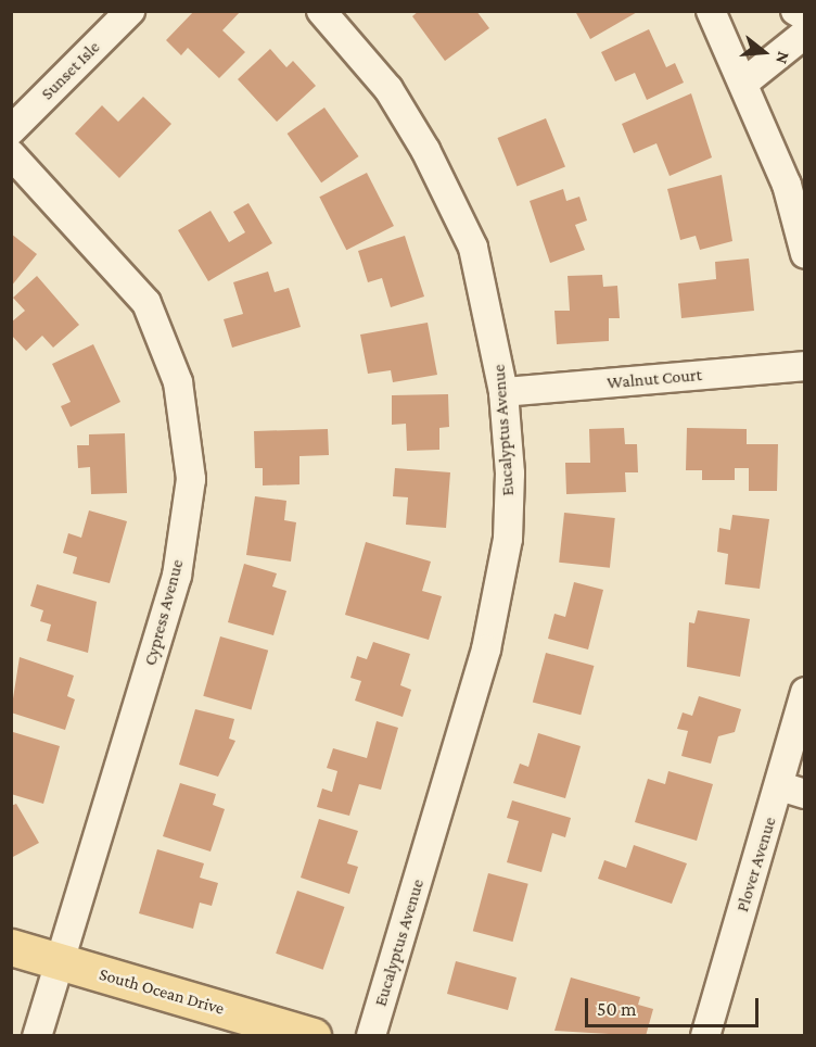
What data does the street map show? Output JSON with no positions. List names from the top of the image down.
{
  "streets": {
    "main road": ["South Ocean Drive"],
    "street": [
      "Sunset Isle",
      "Walnut Court",
      "Eucalyptus Avenue",
      "Cypress Avenue",
      "Plover Avenue"
    ]
  },
  "crossings": [
    ["Walnut Court", "Eucalyptus Avenue"],
    ["Cypress Avenue", "South Ocean Drive"]
  ],
  "scale_bar": "50 m",
  "north": "right"
}
